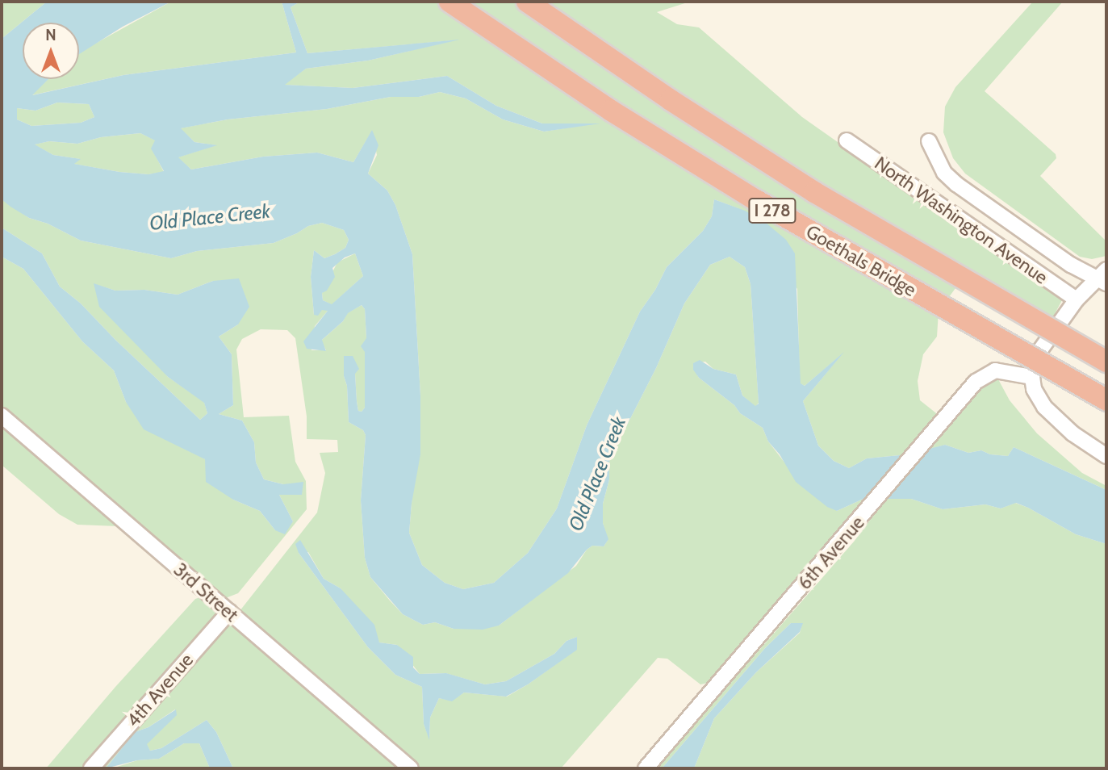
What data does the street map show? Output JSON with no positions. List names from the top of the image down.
{
  "streets": {
    "highway": ["I 278", "Goethals Bridge"],
    "street": [
      "North Washington Avenue",
      "6th Avenue",
      "3rd Street",
      "4th Avenue"
    ]
  },
  "crossings": [
    ["3rd Street", "4th Avenue"]
  ],
  "water": ["Old Place Creek"],
  "north": "top"
}
